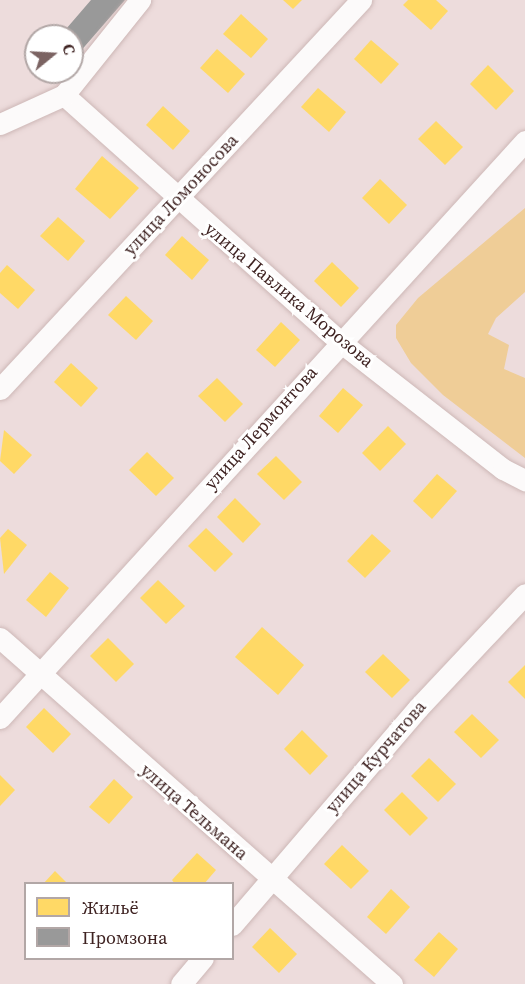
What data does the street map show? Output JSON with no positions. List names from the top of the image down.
{
  "streets": {
    "street": [
      "улица Ломоносова",
      "улица Павлика Морозова",
      "улица Лермонтова",
      "улица Курчатова",
      "улица Тельмана"
    ]
  },
  "crossings": [
    ["улица Ломоносова", "улица Павлика Морозова"],
    ["улица Павлика Морозова", "улица Лермонтова"],
    ["улица Лермонтова", "улица Тельмана"],
    ["улица Курчатова", "улица Тельмана"]
  ],
  "legend": ["Жильё", "Промзона"],
  "north": "right"
}
